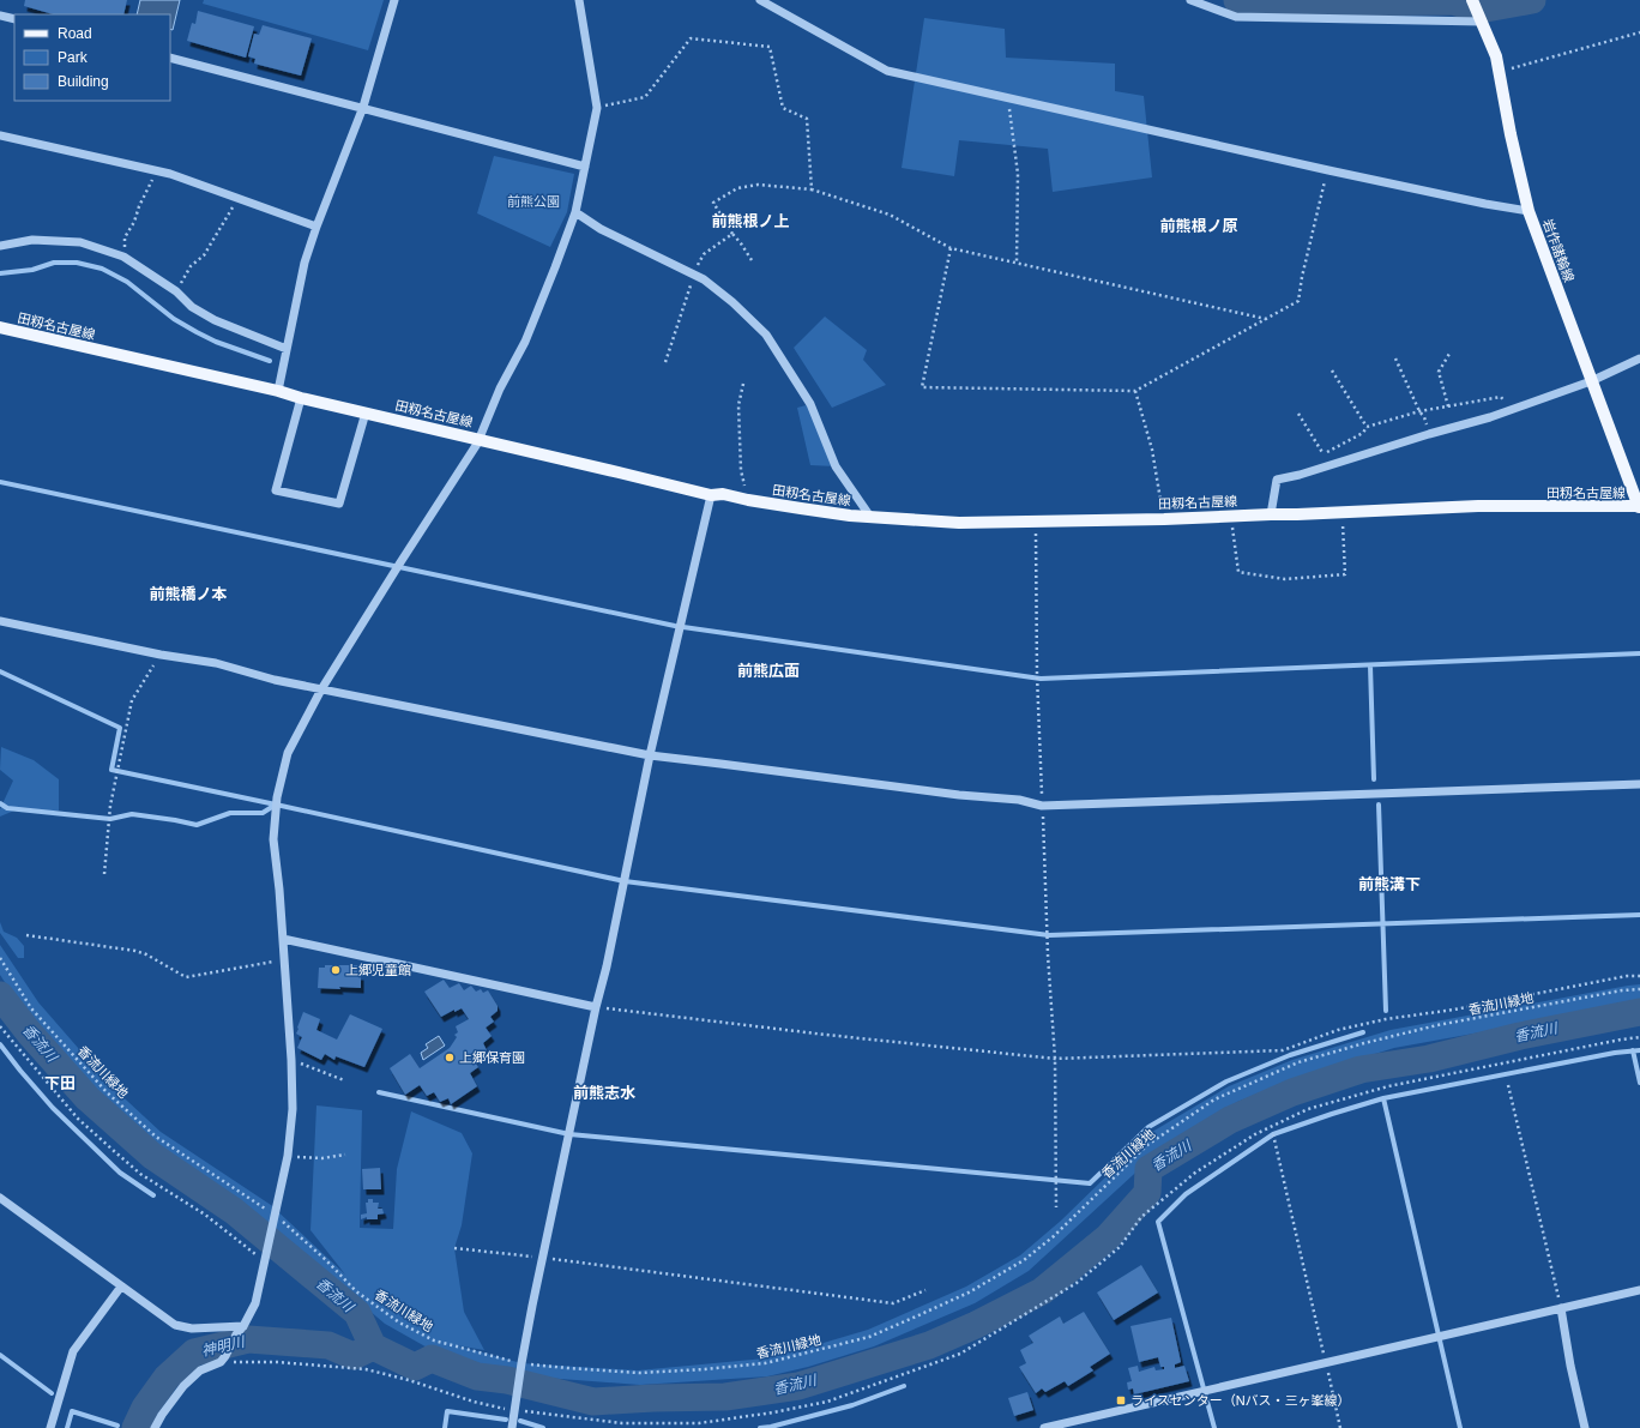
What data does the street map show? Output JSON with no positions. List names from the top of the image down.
{
  "streets": {
    "main road": ["岩作諸輪線", "田籾名古屋線"],
    "path": ["香流川緑地"]
  },
  "crossings": [
    ["岩作諸輪線", "田籾名古屋線"]
  ],
  "districts": [
    "前熊根ノ上",
    "前熊根ノ原",
    "前熊橋ノ本",
    "前熊広面",
    "前熊溝下",
    "下田",
    "前熊志水"
  ],
  "water": ["香流川", "神明川"],
  "parks": ["前熊公園"],
  "places": {
    "other": ["上郷児童館", "上郷保育園"],
    "transit": ["ライスセンター（Nバス・三ヶ峯線）"]
  },
  "legend": ["Road", "Park", "Building"]
}
